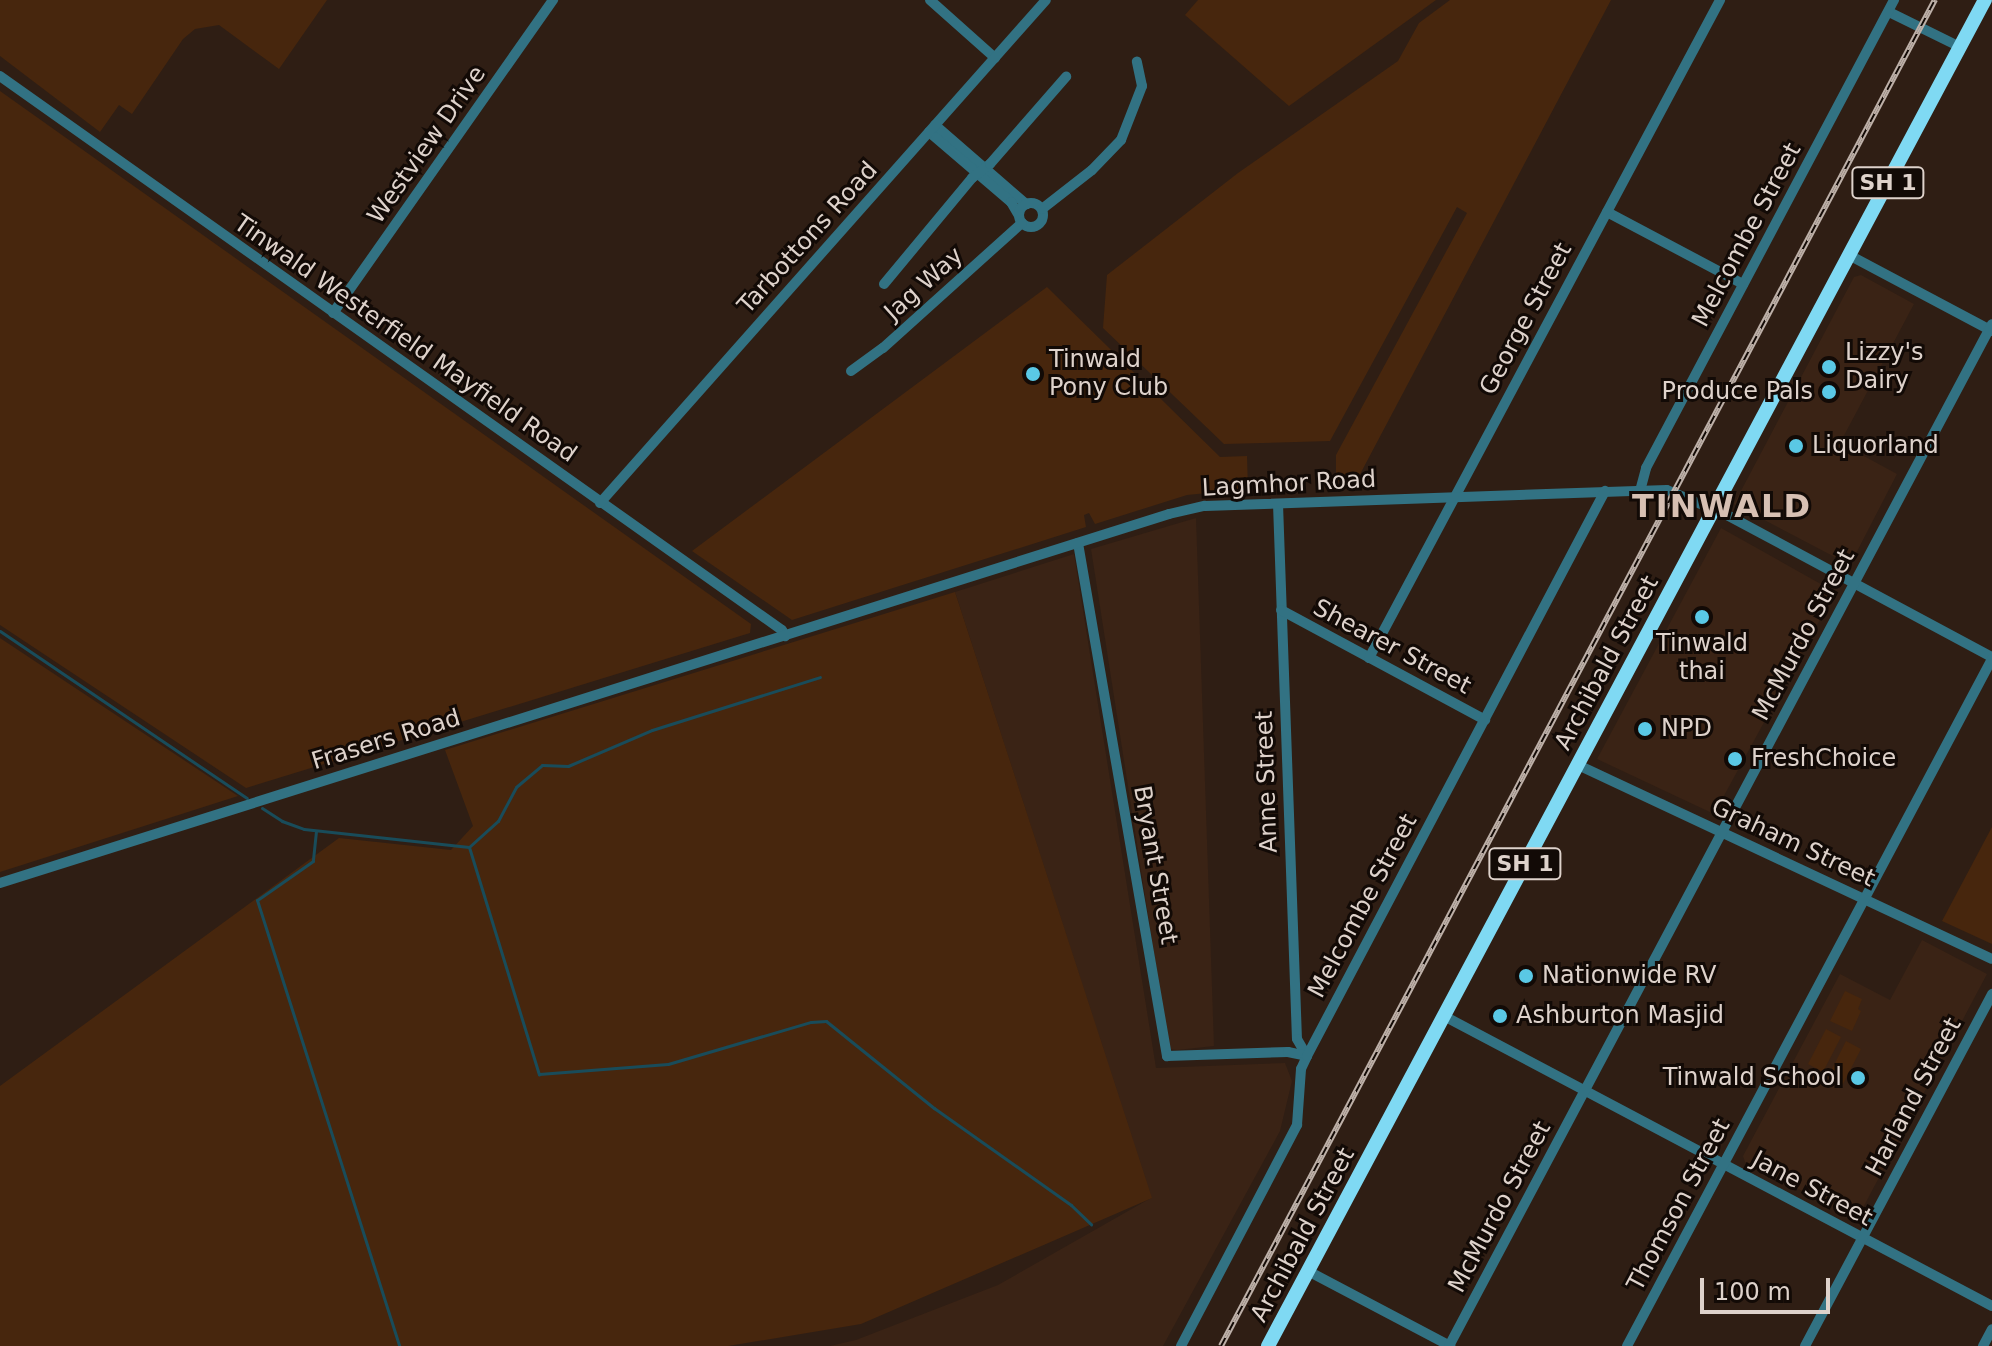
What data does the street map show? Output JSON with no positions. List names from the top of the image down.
{
  "streets": {
    "highway": ["SH 1", "Archibald Street"],
    "street": [
      "Westview Drive",
      "Melcombe Street",
      "Tarbottons Road",
      "Jag Way",
      "George Street",
      "Tinwald Westerfield Mayfield Road",
      "Lagmhor Road",
      "McMurdo Street",
      "Shearer Street",
      "Frasers Road",
      "Anne Street",
      "Graham Street",
      "Bryant Street",
      "Harland Street",
      "Jane Street",
      "Thomson Street"
    ]
  },
  "crossings": [
    ["Westview Drive", "Tinwald Westerfield Mayfield Road"],
    ["Melcombe Street", "Lagmhor Road"],
    ["Melcombe Street", "Shearer Street"],
    ["Melcombe Street", "Anne Street"],
    ["Melcombe Street", "Bryant Street"],
    ["Tarbottons Road", "Tinwald Westerfield Mayfield Road"],
    ["George Street", "Lagmhor Road"],
    ["George Street", "Shearer Street"],
    ["Tinwald Westerfield Mayfield Road", "Lagmhor Road"],
    ["Tinwald Westerfield Mayfield Road", "Frasers Road"],
    ["Lagmhor Road", "McMurdo Street"],
    ["Lagmhor Road", "Archibald Street"],
    ["Lagmhor Road", "Frasers Road"],
    ["Lagmhor Road", "Anne Street"],
    ["Lagmhor Road", "Bryant Street"],
    ["Lagmhor Road", "Thomson Street"],
    ["McMurdo Street", "Graham Street"],
    ["McMurdo Street", "Jane Street"],
    ["Shearer Street", "Anne Street"],
    ["Archibald Street", "Graham Street"],
    ["Archibald Street", "Jane Street"],
    ["Anne Street", "Bryant Street"],
    ["Graham Street", "Thomson Street"],
    ["Harland Street", "Jane Street"],
    ["Jane Street", "Thomson Street"]
  ],
  "districts": ["TINWALD"],
  "places": [
    "Lizzy's Dairy",
    "Tinwald Pony Club",
    "Produce Pals",
    "Liquorland",
    "Tinwald thai",
    "NPD",
    "FreshChoice",
    "Nationwide RV",
    "Ashburton Masjid",
    "Tinwald School"
  ],
  "scale_bar": "100 m"
}
